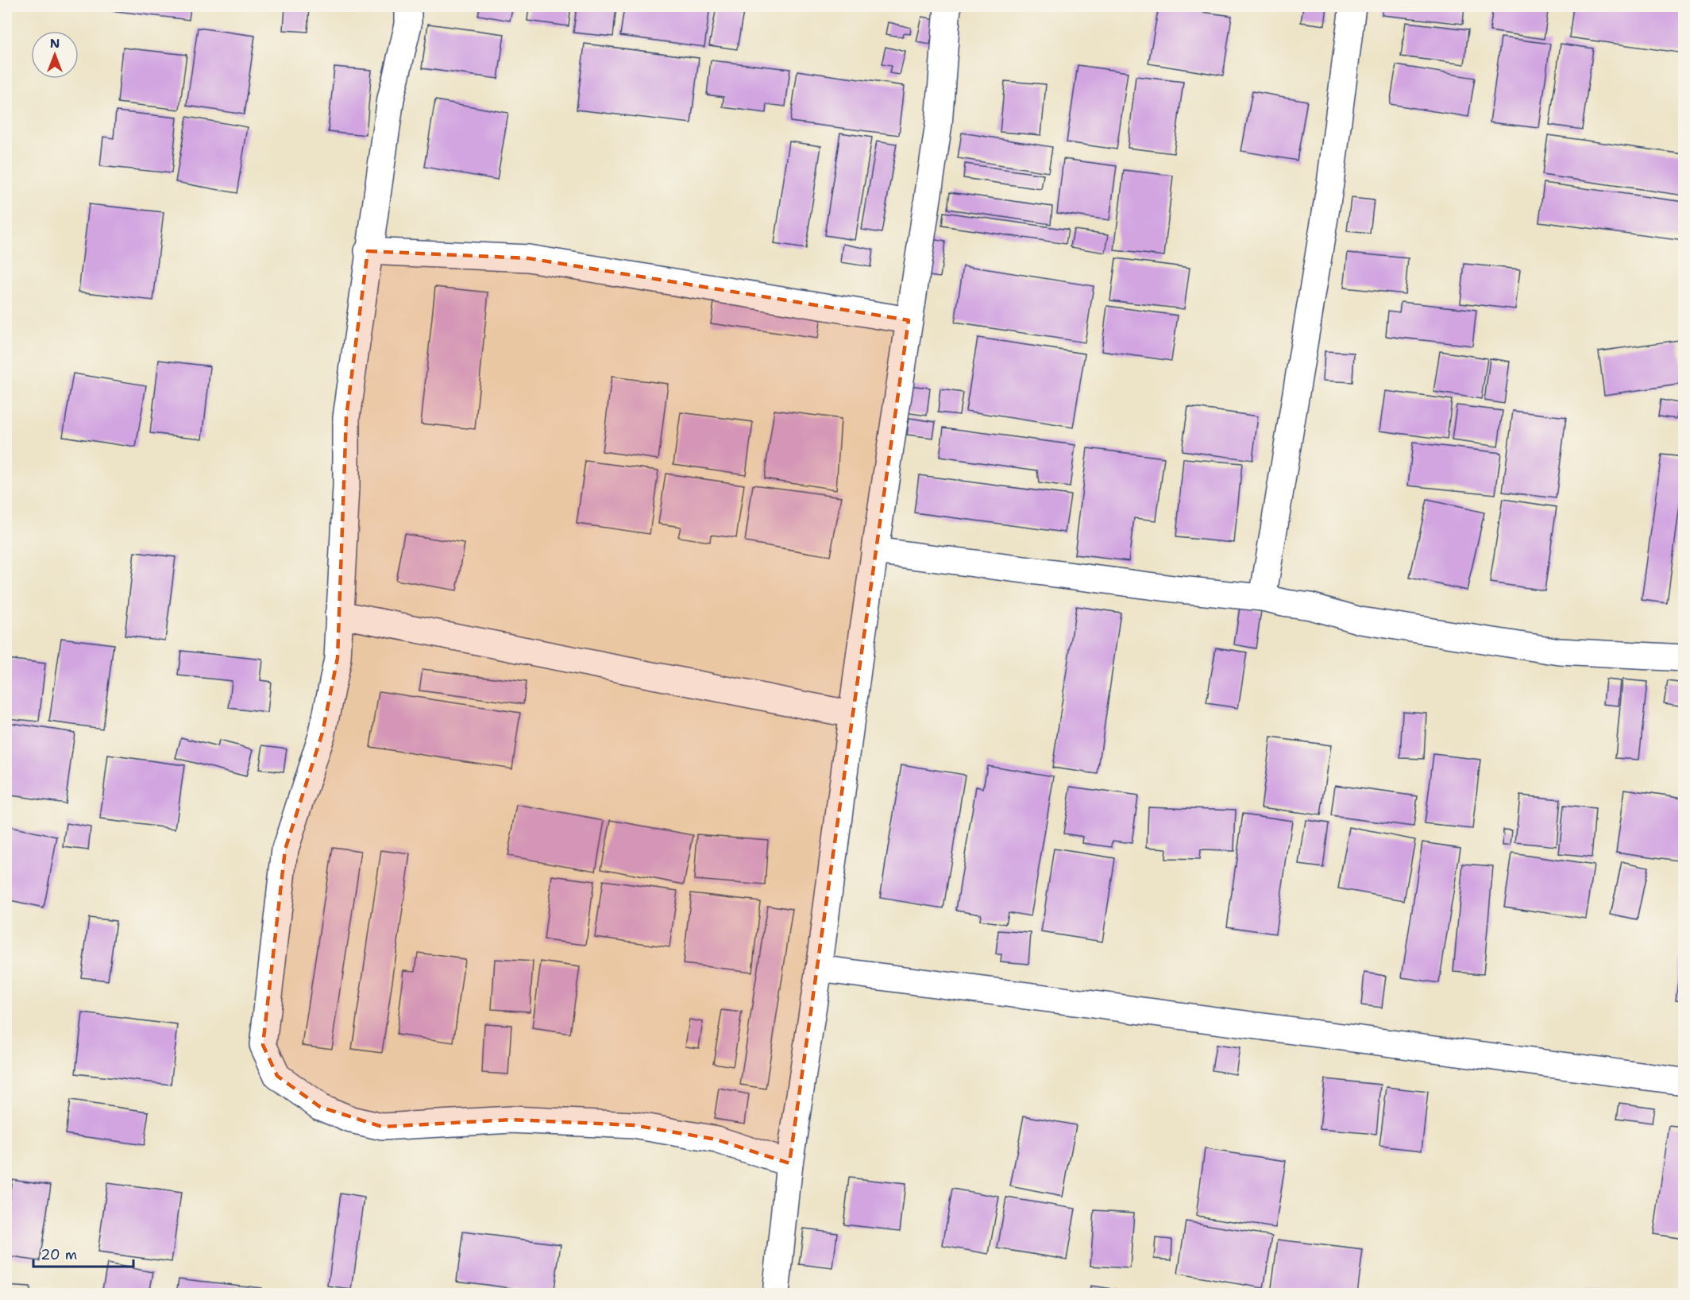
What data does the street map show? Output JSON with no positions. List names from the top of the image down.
{
  "scale_bar": "20 m",
  "north": "top"
}
